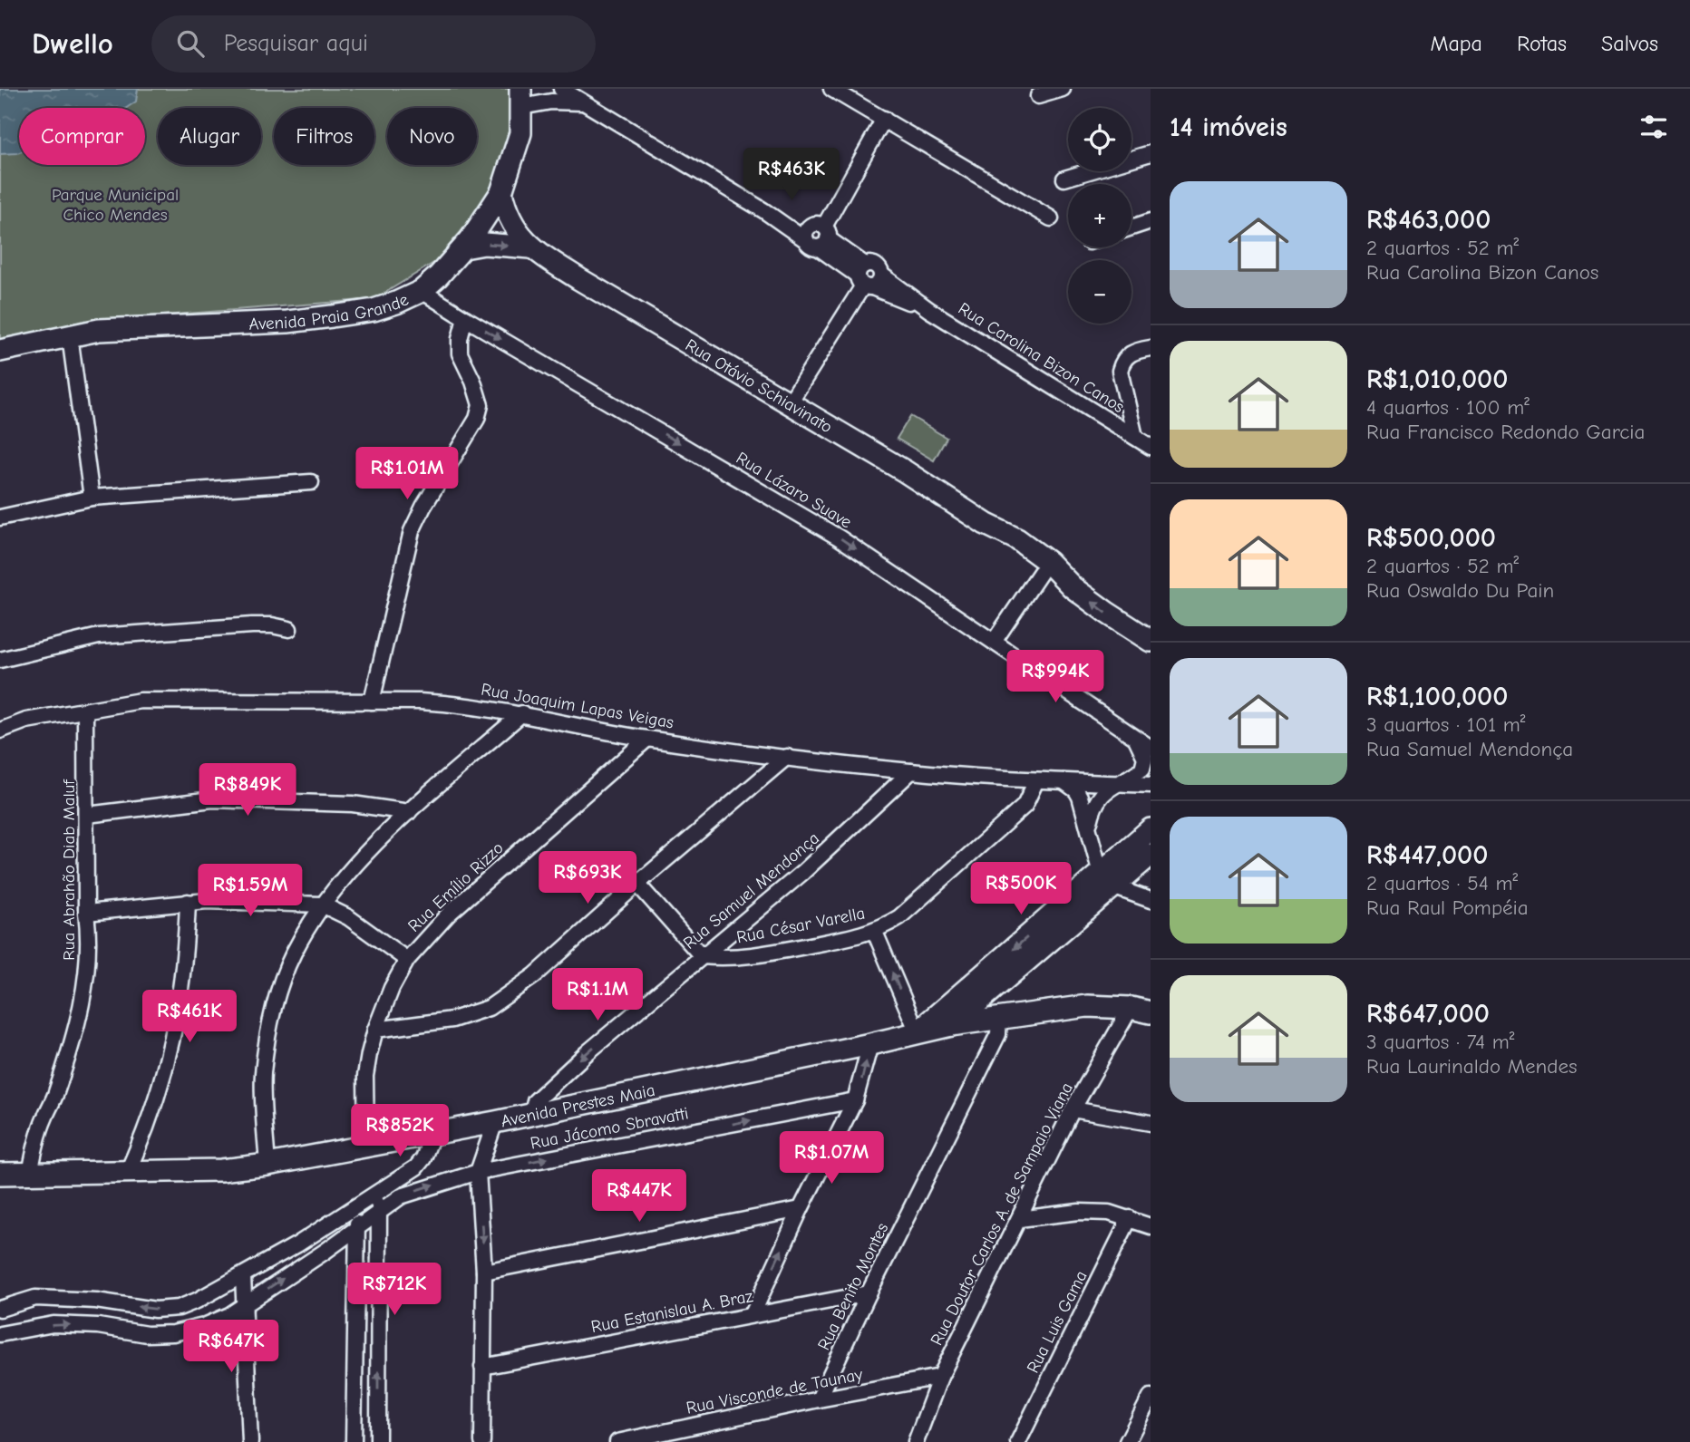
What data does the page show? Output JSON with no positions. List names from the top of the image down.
{
  "streets": {
    "main road": ["Avenida Praia Grande", "Rua Otávio Schiavinato", "Avenida Prestes Maia"],
    "street": [
      "Rua Carolina Bizon Canos",
      "Rua Lázaro Suave",
      "Rua Joaquim Lapas Veigas",
      "Rua Abrahão Diab Maluf",
      "Rua Emílio Rizzo",
      "Rua Samuel Mendonça",
      "Rua César Varella",
      "Rua Jácomo Sbravatti",
      "Rua Doutor Carlos A. de Sampaio Viana",
      "Rua Benito Montes",
      "Rua Estanislau A. Braz",
      "Rua Luis Gama",
      "Rua Visconde de Taunay"
    ]
  },
  "crossings": [
    ["Avenida Praia Grande", "Rua Carolina Bizon Canos"],
    ["Avenida Praia Grande", "Rua Otávio Schiavinato"],
    ["Avenida Praia Grande", "Rua Lázaro Suave"],
    ["Rua Joaquim Lapas Veigas", "Rua Abrahão Diab Maluf"],
    ["Rua Joaquim Lapas Veigas", "Rua Emílio Rizzo"],
    ["Rua Joaquim Lapas Veigas", "Rua Samuel Mendonça"],
    ["Rua Joaquim Lapas Veigas", "Rua César Varella"],
    ["Rua Abrahão Diab Maluf", "Avenida Prestes Maia"],
    ["Rua Emílio Rizzo", "Avenida Prestes Maia"],
    ["Rua Samuel Mendonça", "Rua César Varella"],
    ["Rua Samuel Mendonça", "Avenida Prestes Maia"],
    ["Avenida Prestes Maia", "Rua Doutor Carlos A. de Sampaio Viana"],
    ["Avenida Prestes Maia", "Rua Benito Montes"],
    ["Rua Doutor Carlos A. de Sampaio Viana", "Rua Visconde de Taunay"],
    ["Rua Benito Montes", "Rua Estanislau A. Braz"],
    ["Rua Benito Montes", "Rua Visconde de Taunay"]
  ],
  "one_way": ["Rua Lázaro Suave"],
  "parks": ["Parque Municipal Chico Mendes"],
  "page": {
    "header": "Dwello",
    "search": "Pesquisar aqui",
    "nav": ["Mapa", "Rotas", "Salvos"],
    "heading": "14 imóveis",
    "map_buttons": ["+", "−"],
    "chip": [
      "Comprar",
      "Alugar",
      "Filtros",
      "Novo"
    ],
    "price": [
      "R$463K",
      "R$1.01M",
      "R$994K",
      "R$849K",
      "R$693K",
      "R$500K",
      "R$1.59M",
      "R$1.1M",
      "R$461K",
      "R$852K",
      "R$1.07M",
      "R$447K",
      "R$712K",
      "R$647K"
    ],
    "list": [
      {
        "name": "R$463,000",
        "note": "2 quartos · 52 m² · Rua Carolina Bizon Canos"
      },
      {
        "name": "R$1,010,000",
        "note": "4 quartos · 100 m² · Rua Francisco Redondo Garcia"
      },
      {
        "name": "R$500,000",
        "note": "2 quartos · 52 m² · Rua Oswaldo Du Pain"
      },
      {
        "name": "R$1,100,000",
        "note": "3 quartos · 101 m² · Rua Samuel Mendonça"
      },
      {
        "name": "R$447,000",
        "note": "2 quartos · 54 m² · Rua Raul Pompéia"
      },
      {
        "name": "R$647,000",
        "note": "3 quartos · 74 m² · Rua Laurinaldo Mendes"
      }
    ]
  }
}
